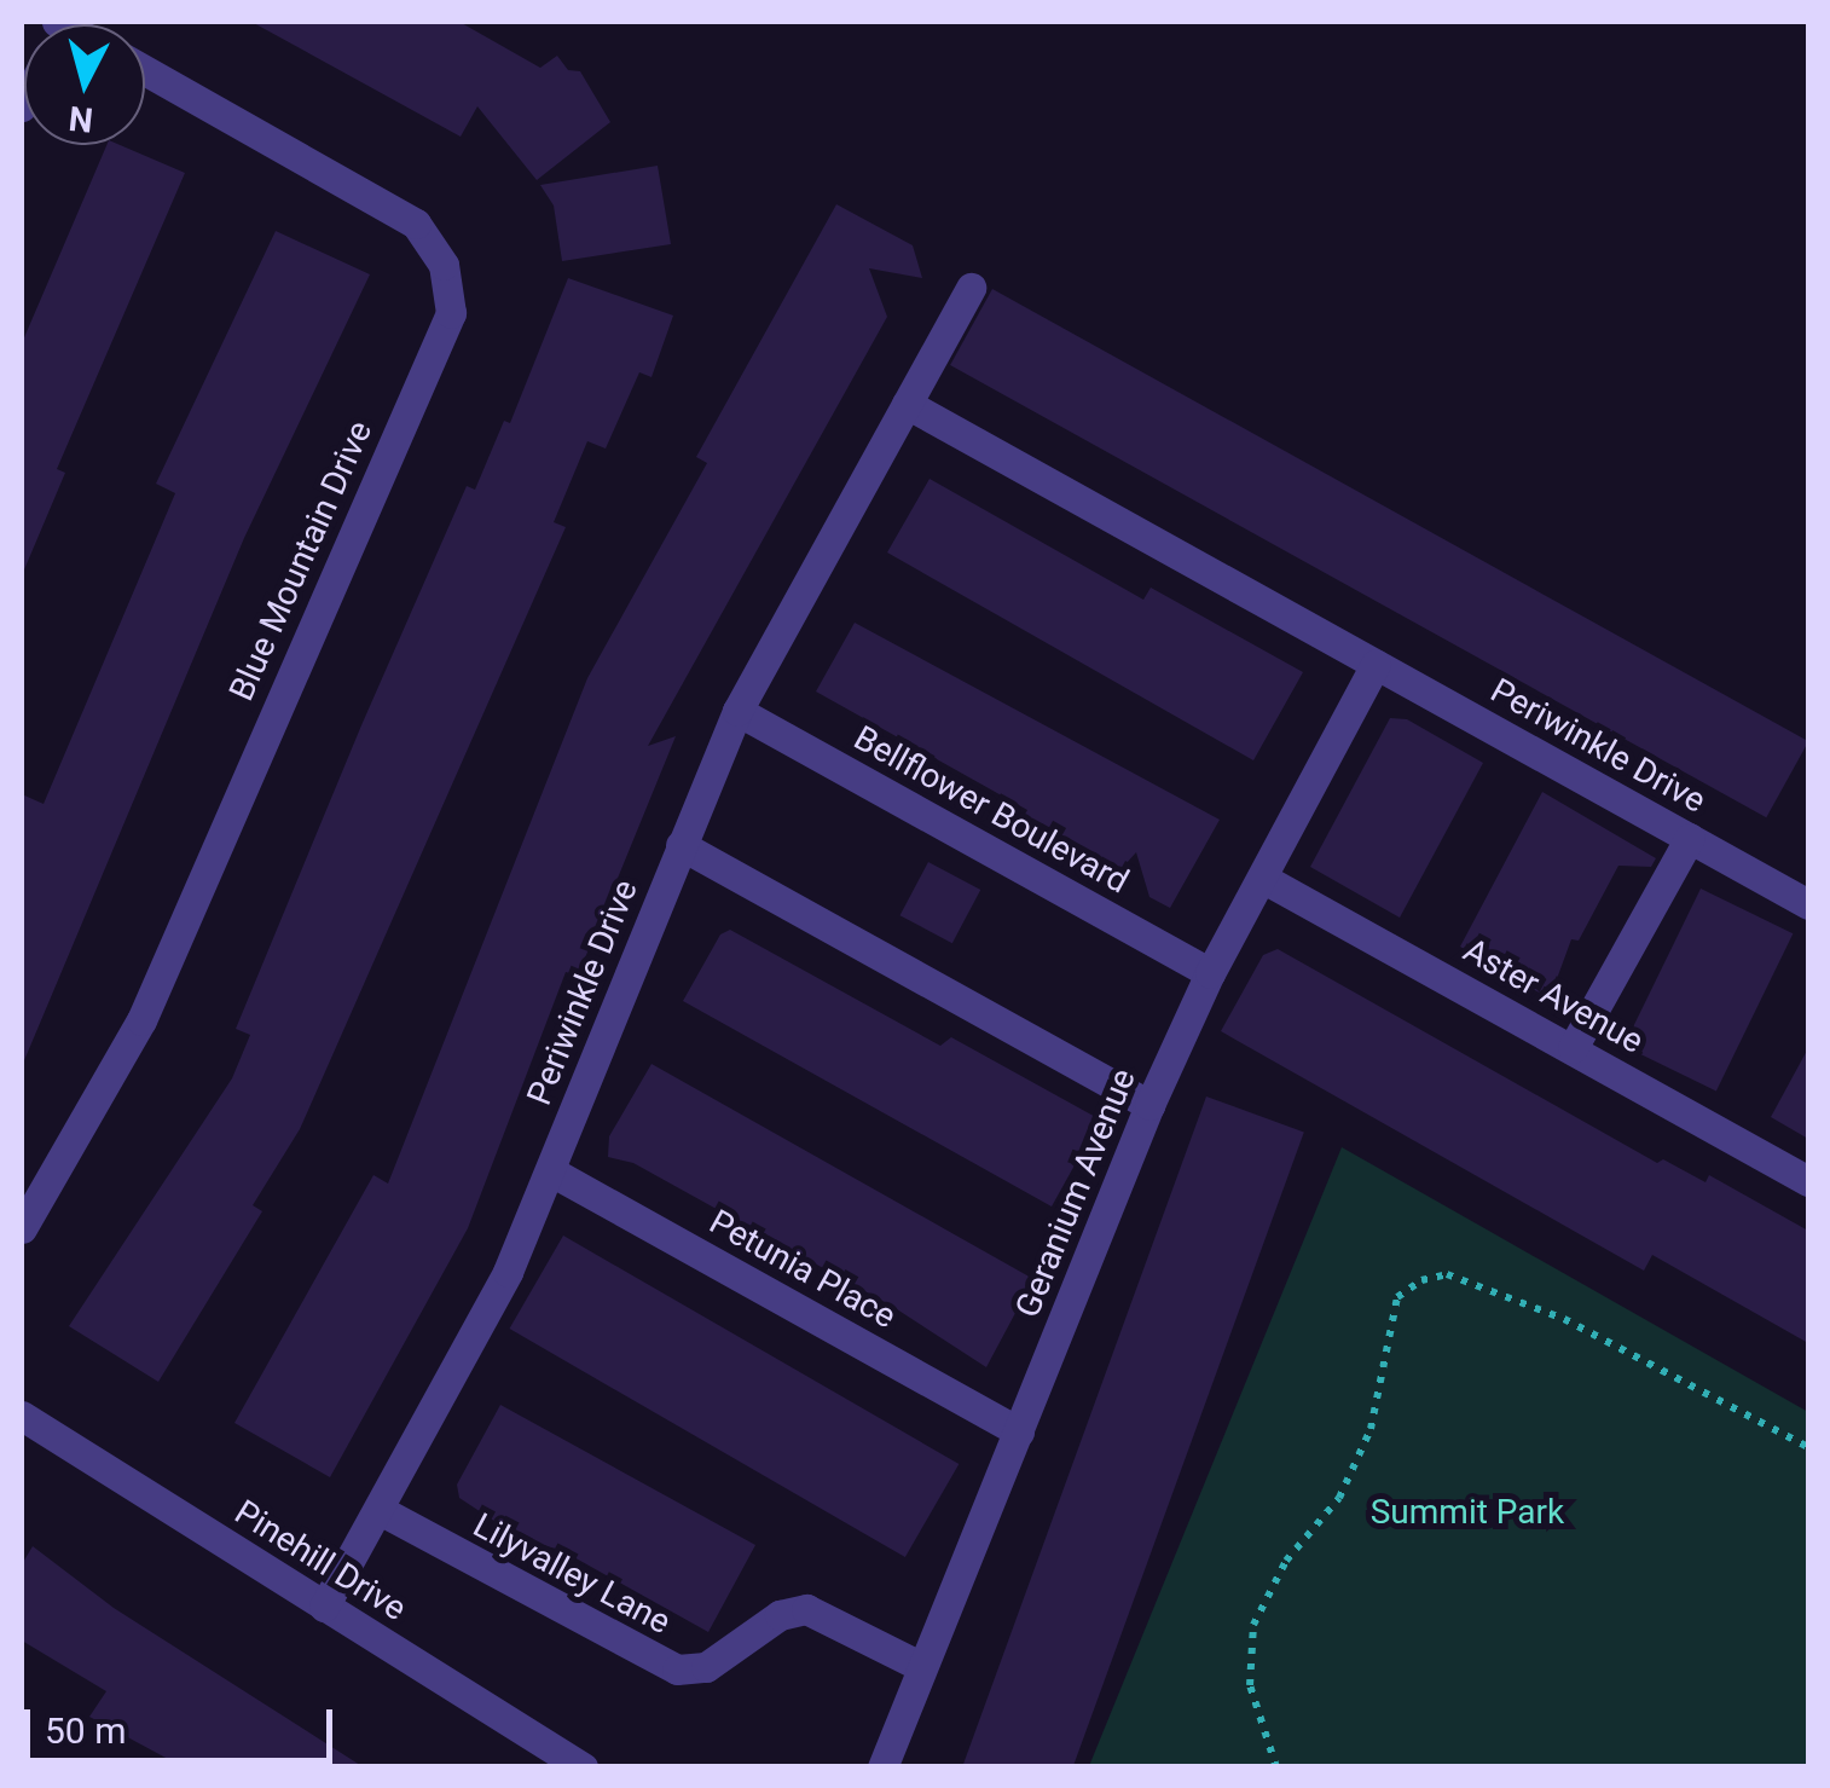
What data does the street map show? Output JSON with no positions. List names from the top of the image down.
{
  "streets": {
    "street": [
      "Blue Mountain Drive",
      "Periwinkle Drive",
      "Bellflower Boulevard",
      "Aster Avenue",
      "Geranium Avenue",
      "Petunia Place",
      "Pinehill Drive",
      "Lilyvalley Lane"
    ]
  },
  "crossings": [
    ["Periwinkle Drive", "Bellflower Boulevard"],
    ["Periwinkle Drive", "Geranium Avenue"],
    ["Periwinkle Drive", "Petunia Place"],
    ["Periwinkle Drive", "Pinehill Drive"],
    ["Periwinkle Drive", "Lilyvalley Lane"],
    ["Bellflower Boulevard", "Geranium Avenue"],
    ["Aster Avenue", "Geranium Avenue"],
    ["Geranium Avenue", "Petunia Place"],
    ["Geranium Avenue", "Lilyvalley Lane"]
  ],
  "parks": ["Summit Park"],
  "scale_bar": "50 m",
  "north": "bottom"
}
